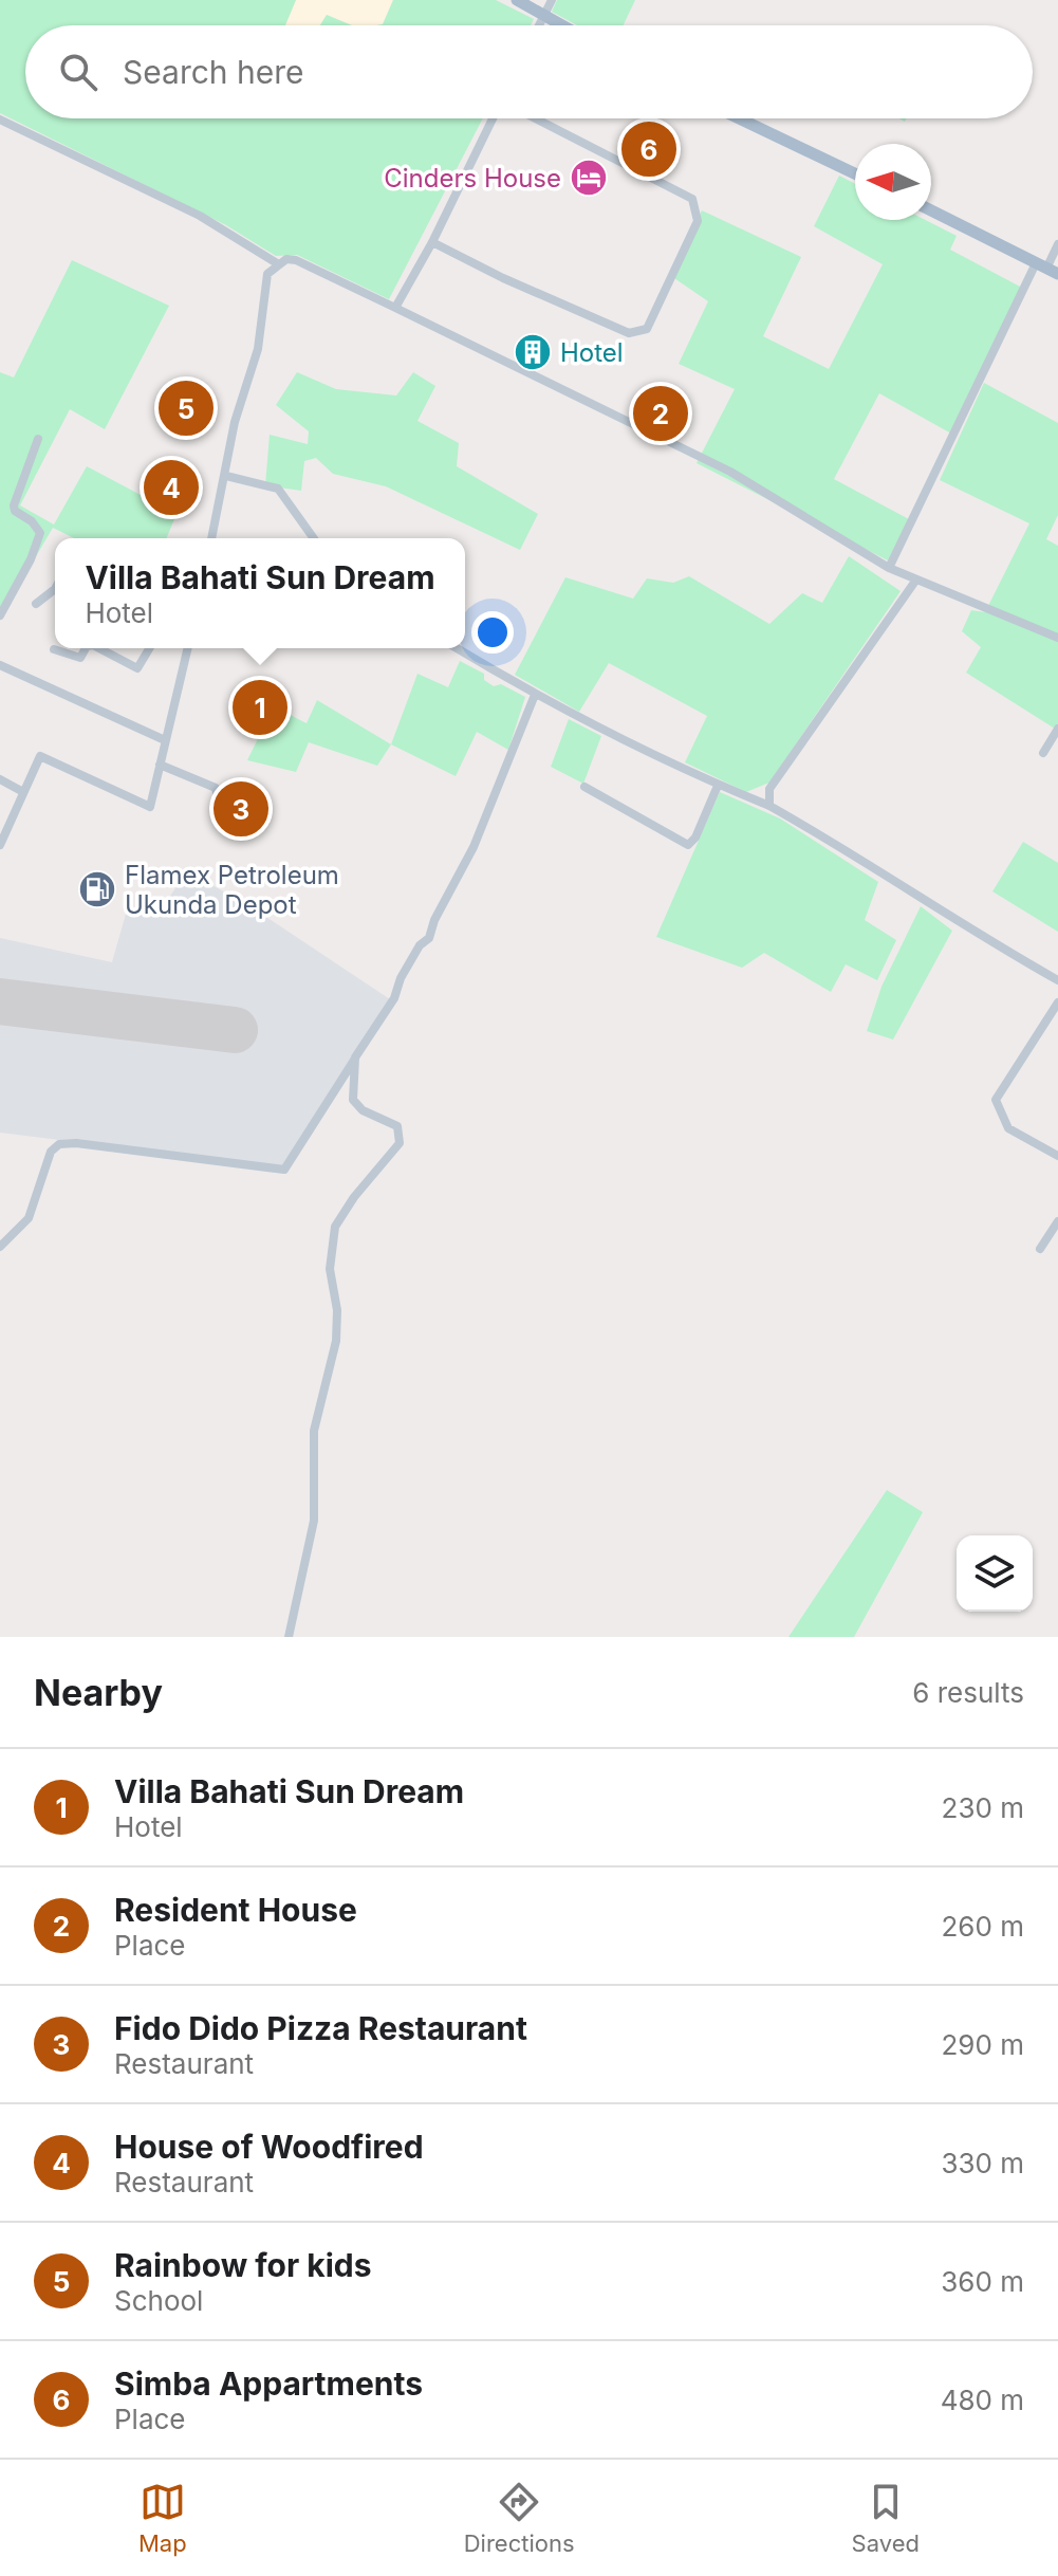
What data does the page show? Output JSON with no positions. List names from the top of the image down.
{
  "places": {
    "hotel": ["Cinders House"],
    "building": ["Hotel"],
    "fuel station": ["Flamex Petroleum Ukunda Depot"]
  },
  "north": "left",
  "page": {
    "search": "Search here",
    "pins": [
      "6",
      "5",
      "2",
      "4",
      "1",
      "3"
    ],
    "popup": ["Villa Bahati Sun Dream", "Hotel"],
    "heading": ["Nearby", "6 results"],
    "list": [
      {
        "mark": "1",
        "name": "Villa Bahati Sun Dream",
        "note": "Hotel",
        "value": "230 m"
      },
      {
        "mark": "2",
        "name": "Resident House",
        "note": "Place",
        "value": "260 m"
      },
      {
        "mark": "3",
        "name": "Fido Dido Pizza Restaurant",
        "note": "Restaurant",
        "value": "290 m"
      },
      {
        "mark": "4",
        "name": "House of Woodfired",
        "note": "Restaurant",
        "value": "330 m"
      },
      {
        "mark": "5",
        "name": "Rainbow for kids",
        "note": "School",
        "value": "360 m"
      },
      {
        "mark": "6",
        "name": "Simba Appartments",
        "note": "Place",
        "value": "480 m"
      }
    ],
    "nav": ["Map", "Directions", "Saved"]
  }
}
